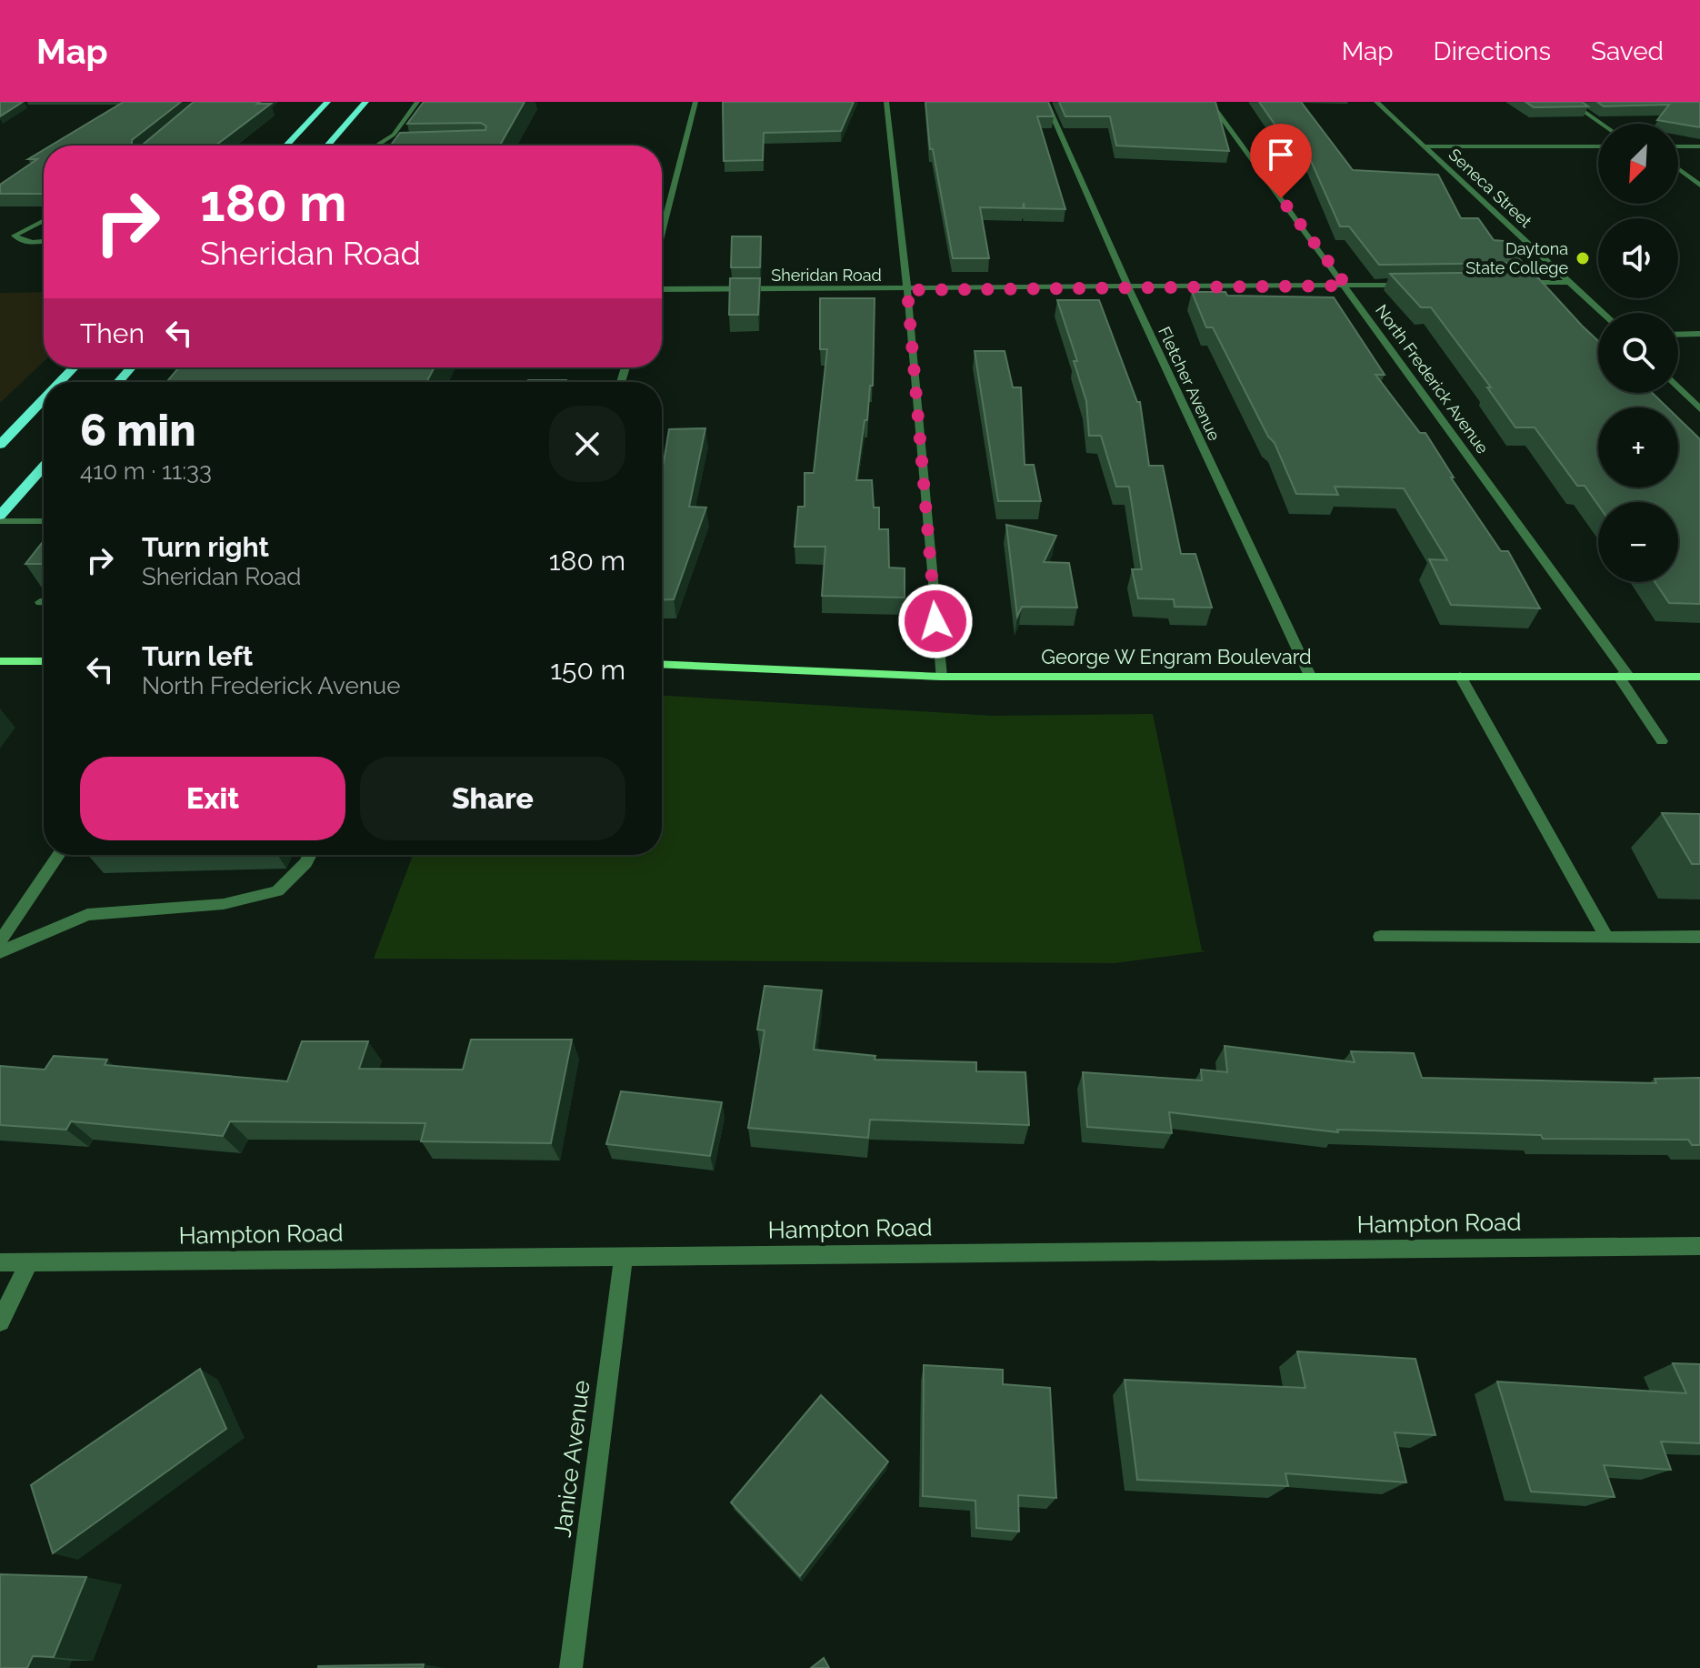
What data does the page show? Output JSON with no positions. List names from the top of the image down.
{
  "streets": {
    "main road": ["George W Engram Boulevard"],
    "street": [
      "Seneca Street",
      "Sheridan Road",
      "North Frederick Avenue",
      "Fletcher Avenue",
      "Hampton Road",
      "Janice Avenue"
    ]
  },
  "crossings": [
    ["Sheridan Road", "North Frederick Avenue"],
    ["Sheridan Road", "Fletcher Avenue"],
    ["North Frederick Avenue", "George W Engram Boulevard"],
    ["Fletcher Avenue", "George W Engram Boulevard"],
    ["Hampton Road", "Janice Avenue"]
  ],
  "places": ["Daytona State College"],
  "north": "bottom left",
  "page": {
    "header": "Map",
    "nav": ["Map", "Directions", "Saved"],
    "map_buttons": ["+", "−"],
    "turn": ["180 m", "Sheridan Road"],
    "then": "Then",
    "heading": ["6 min", "410 m · 11:33"],
    "list": [
      {
        "name": "Turn right",
        "note": "Sheridan Road",
        "value": "180 m"
      },
      {
        "name": "Turn left",
        "note": "North Frederick Avenue",
        "value": "150 m"
      }
    ],
    "buttons": ["Exit", "Share"]
  }
}
